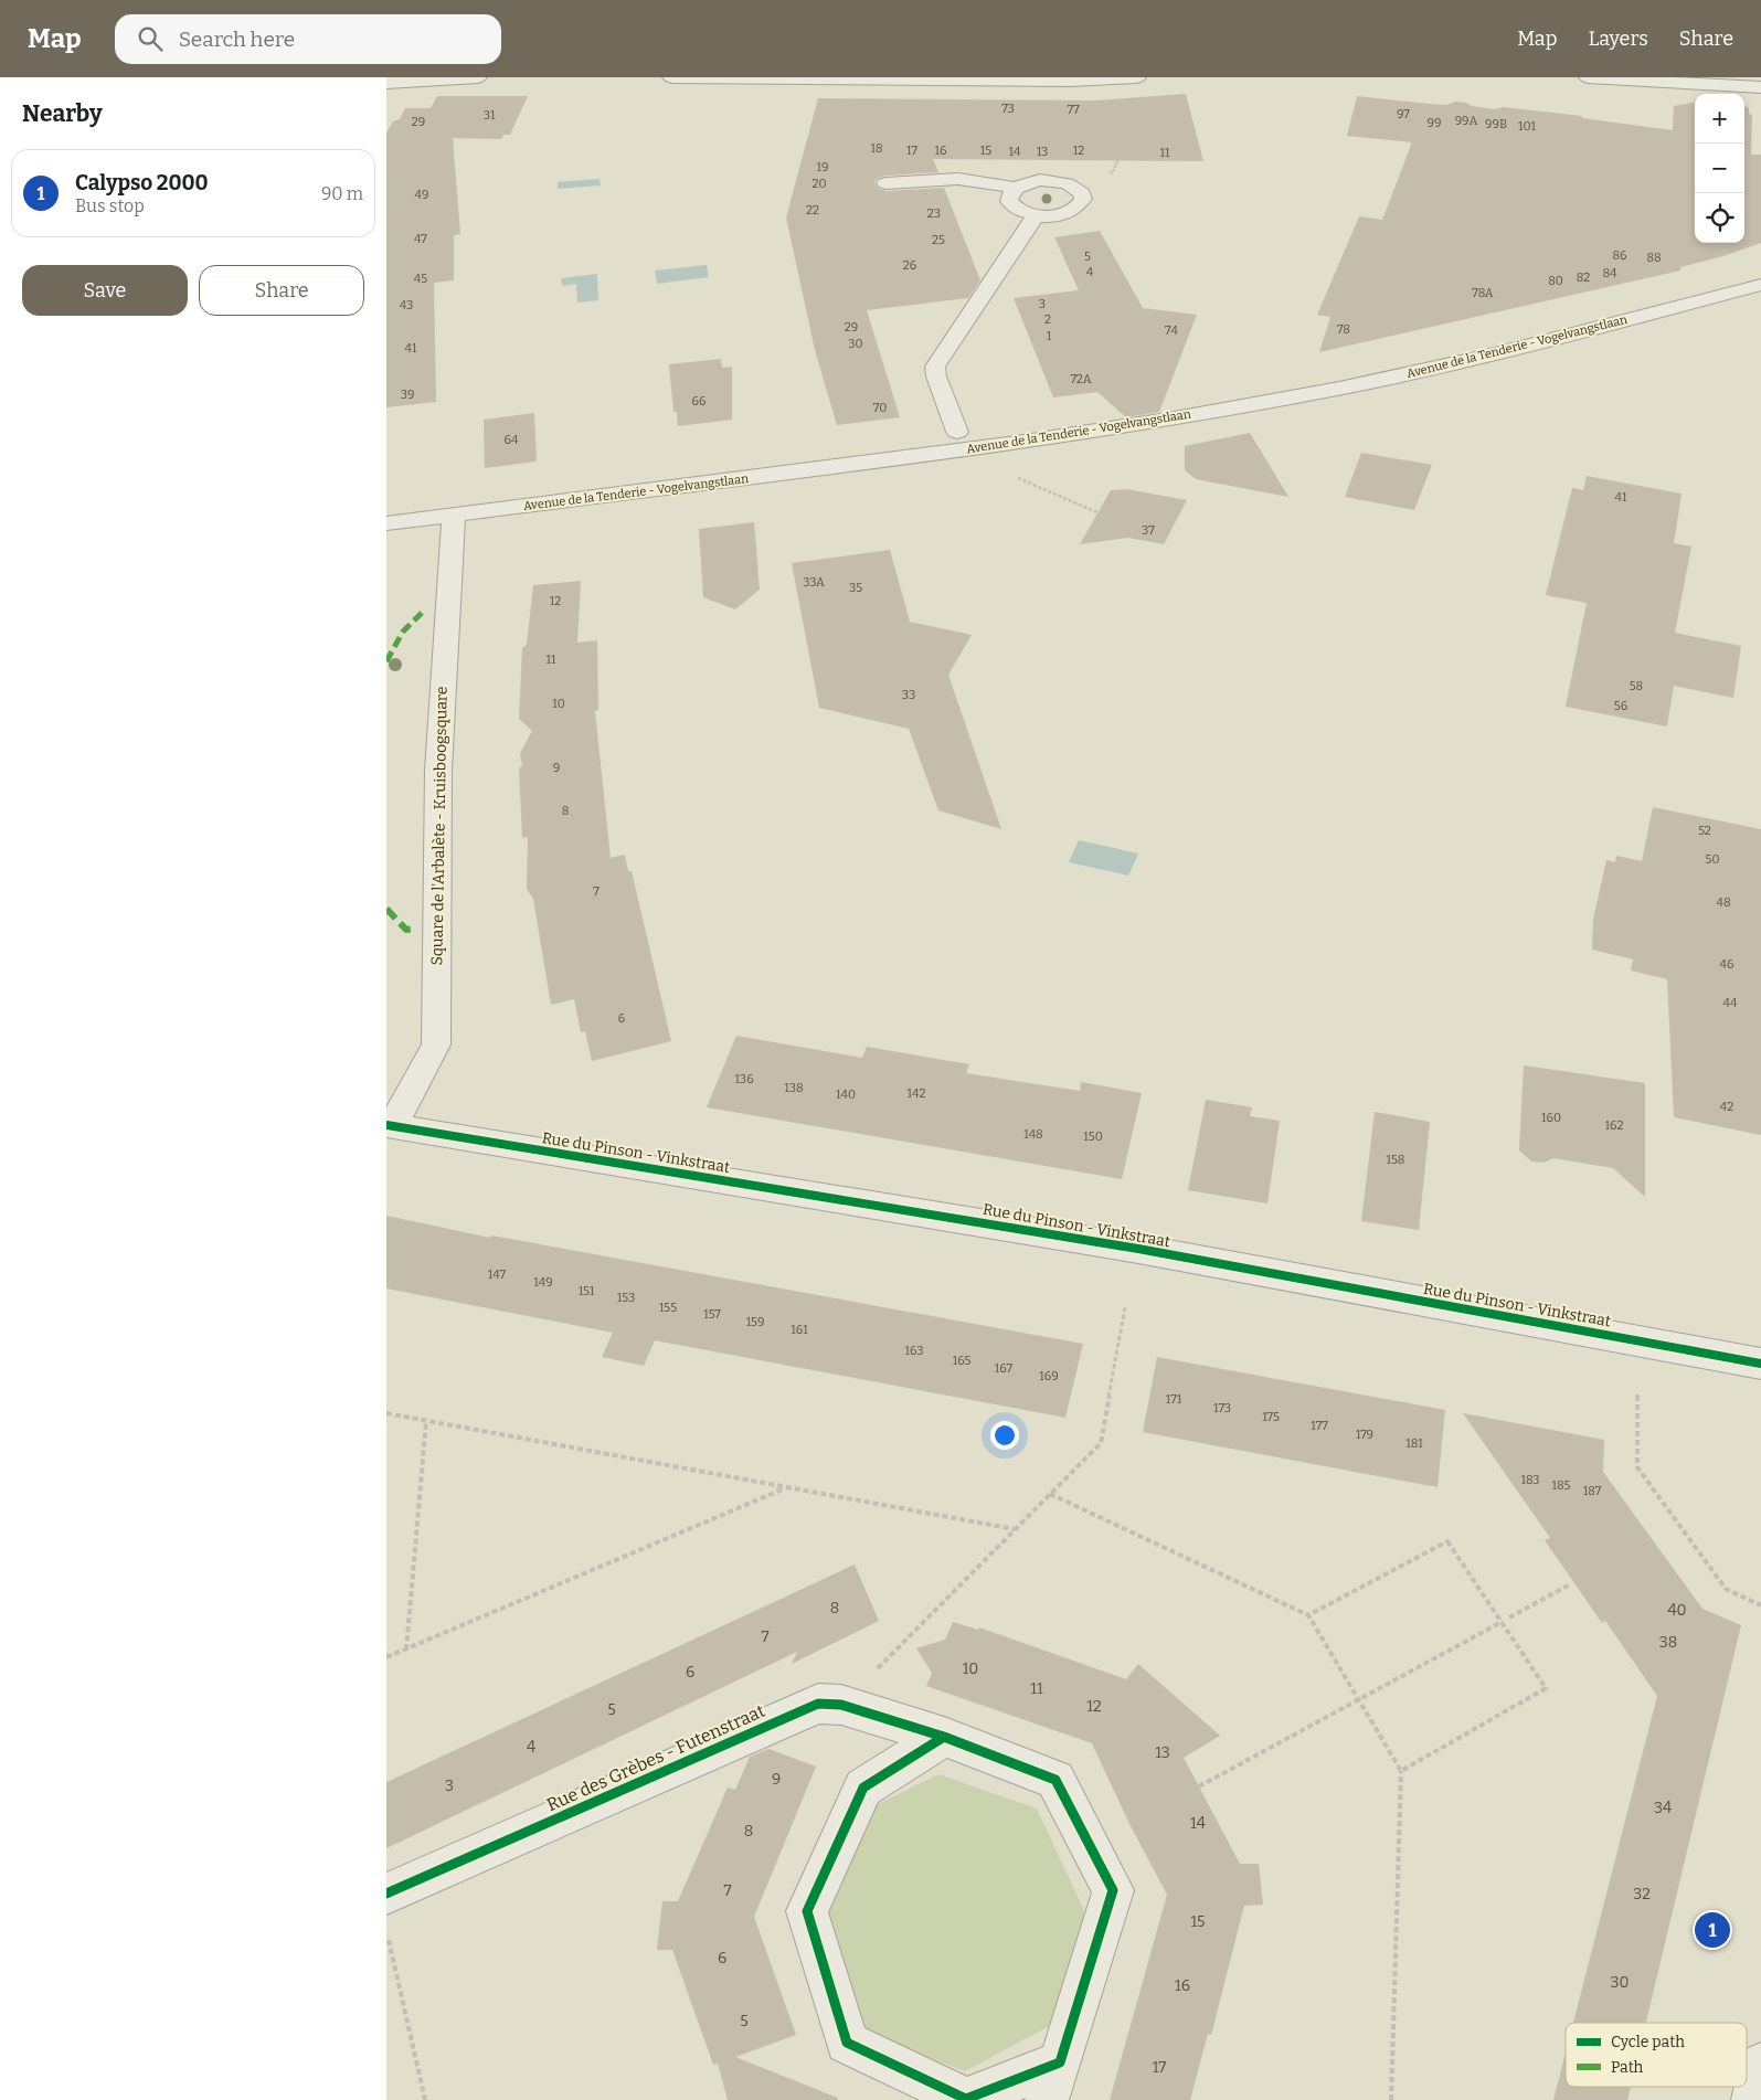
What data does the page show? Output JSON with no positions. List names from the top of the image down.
{
  "streets": {
    "street": [
      "Avenue de la Tenderie - Vogelvangstlaan",
      "Square de l'Arbalète - Kruisboogsquare",
      "Rue du Pinson - Vinkstraat",
      "Rue des Grèbes - Futenstraat"
    ]
  },
  "crossings": [
    ["Avenue de la Tenderie - Vogelvangstlaan", "Square de l'Arbalète - Kruisboogsquare"],
    ["Square de l'Arbalète - Kruisboogsquare", "Rue du Pinson - Vinkstraat"]
  ],
  "house_numbers": [
    "73",
    "77",
    "97",
    "31",
    "99A",
    "29",
    "99",
    "99B",
    "101",
    "18",
    "17",
    "16",
    "15",
    "12",
    "14",
    "13",
    "11",
    "19",
    "20",
    "49",
    "22",
    "23",
    "47",
    "25",
    "86",
    "5",
    "88",
    "26",
    "4",
    "84",
    "82",
    "45",
    "80",
    "78A",
    "3",
    "43",
    "2",
    "29",
    "78",
    "74",
    "1",
    "30",
    "41",
    "72A",
    "39",
    "66",
    "70",
    "64",
    "41",
    "37",
    "33A",
    "35",
    "12",
    "11",
    "58",
    "33",
    "10",
    "56",
    "9",
    "8",
    "52",
    "50",
    "7",
    "48",
    "46",
    "44",
    "6",
    "136",
    "138",
    "142",
    "140",
    "42",
    "160",
    "162",
    "148",
    "150",
    "158",
    "147",
    "149",
    "151",
    "153",
    "155",
    "157",
    "159",
    "161",
    "163",
    "165",
    "167",
    "169",
    "171",
    "173",
    "175",
    "177",
    "179",
    "181",
    "183",
    "185",
    "187",
    "8",
    "40",
    "7",
    "38",
    "10",
    "6",
    "11",
    "12",
    "5",
    "4",
    "13",
    "9",
    "3",
    "34",
    "14",
    "8",
    "7",
    "32",
    "15",
    "6",
    "30",
    "16",
    "5",
    "17"
  ],
  "legend": ["Cycle path", "Path"],
  "page": {
    "header": "Map",
    "search": "Search here",
    "nav": ["Map", "Layers", "Share"],
    "heading": "Nearby",
    "map_buttons": ["+", "−"],
    "list": [
      {
        "mark": "1",
        "name": "Calypso 2000",
        "note": "Bus stop",
        "value": "90 m"
      }
    ],
    "buttons": ["Save", "Share"],
    "pins": "1"
  }
}
